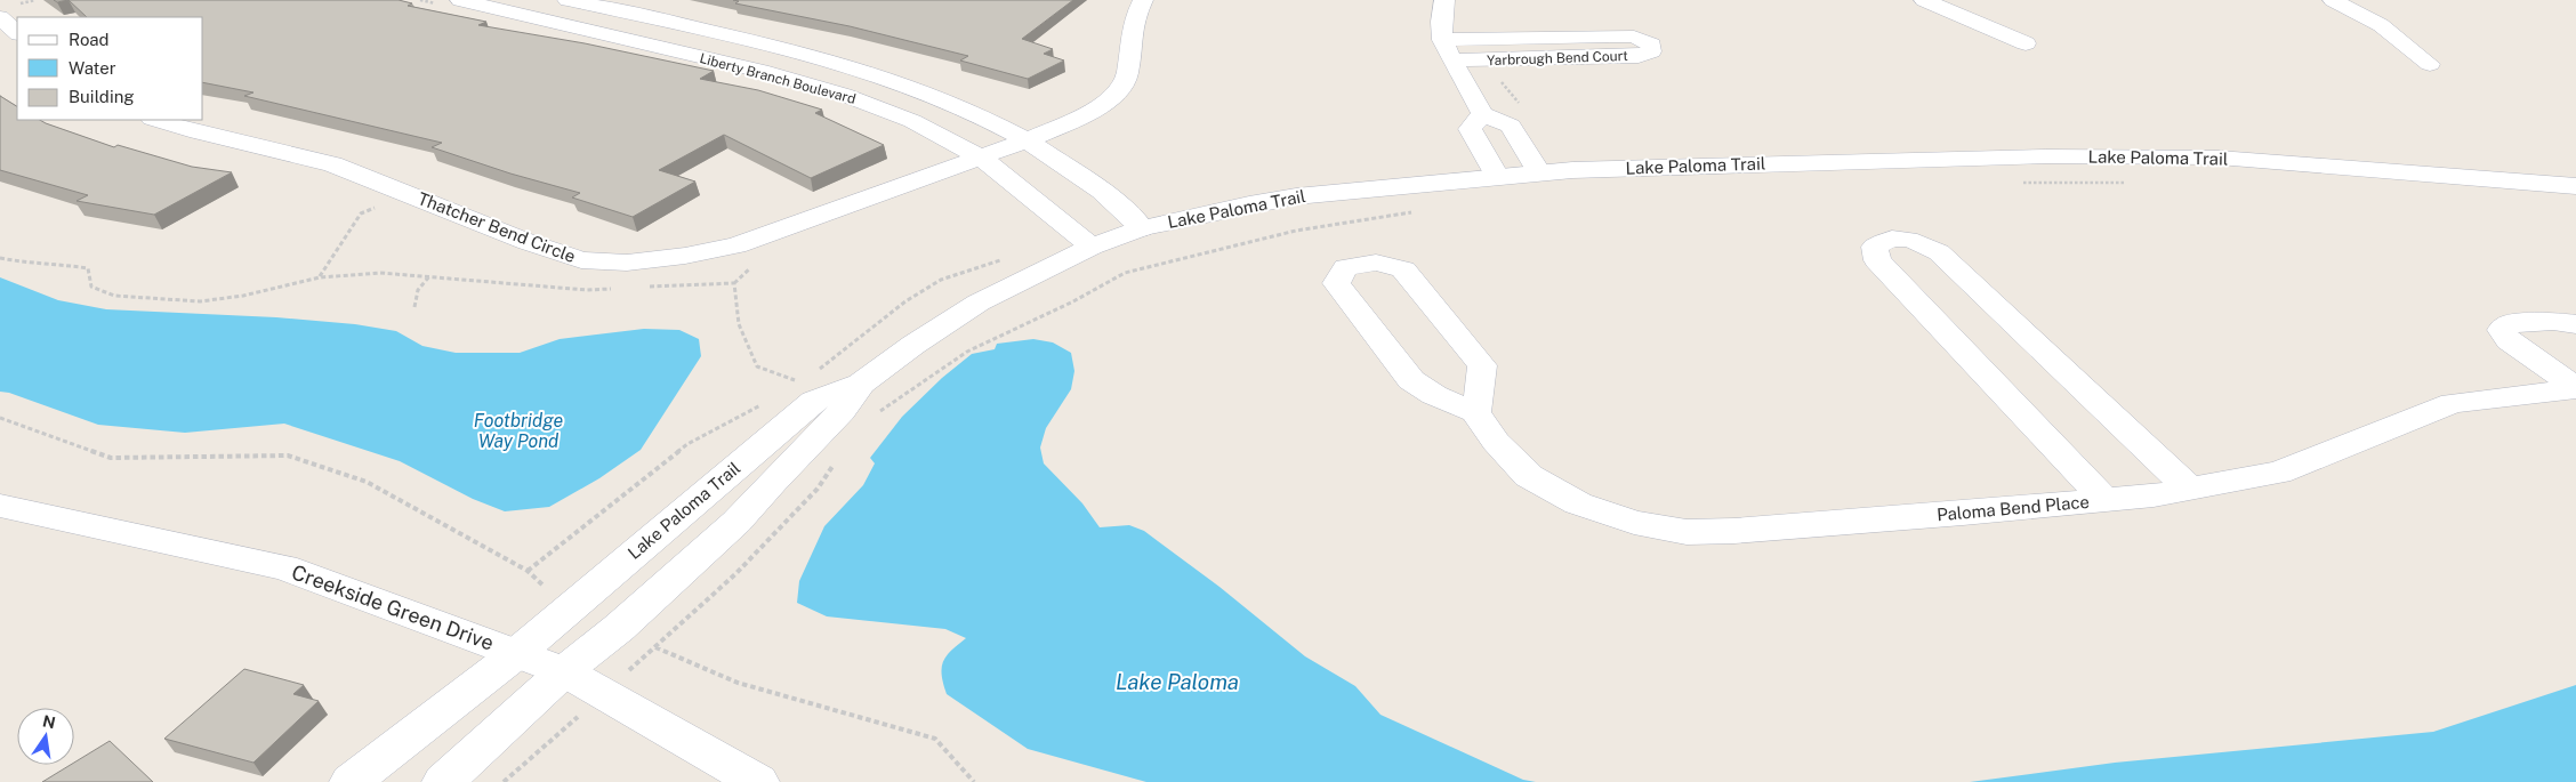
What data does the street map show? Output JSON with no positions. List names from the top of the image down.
{
  "streets": {
    "street": [
      "Yarbrough Bend Court",
      "Liberty Branch Boulevard",
      "Lake Paloma Trail",
      "Thatcher Bend Circle",
      "Paloma Bend Place",
      "Creekside Green Drive"
    ]
  },
  "crossings": [
    ["Liberty Branch Boulevard", "Lake Paloma Trail"],
    ["Liberty Branch Boulevard", "Thatcher Bend Circle"],
    ["Lake Paloma Trail", "Creekside Green Drive"]
  ],
  "water": ["Footbridge Way Pond", "Lake Paloma"],
  "legend": ["Road", "Water", "Building"],
  "north": "top"
}
